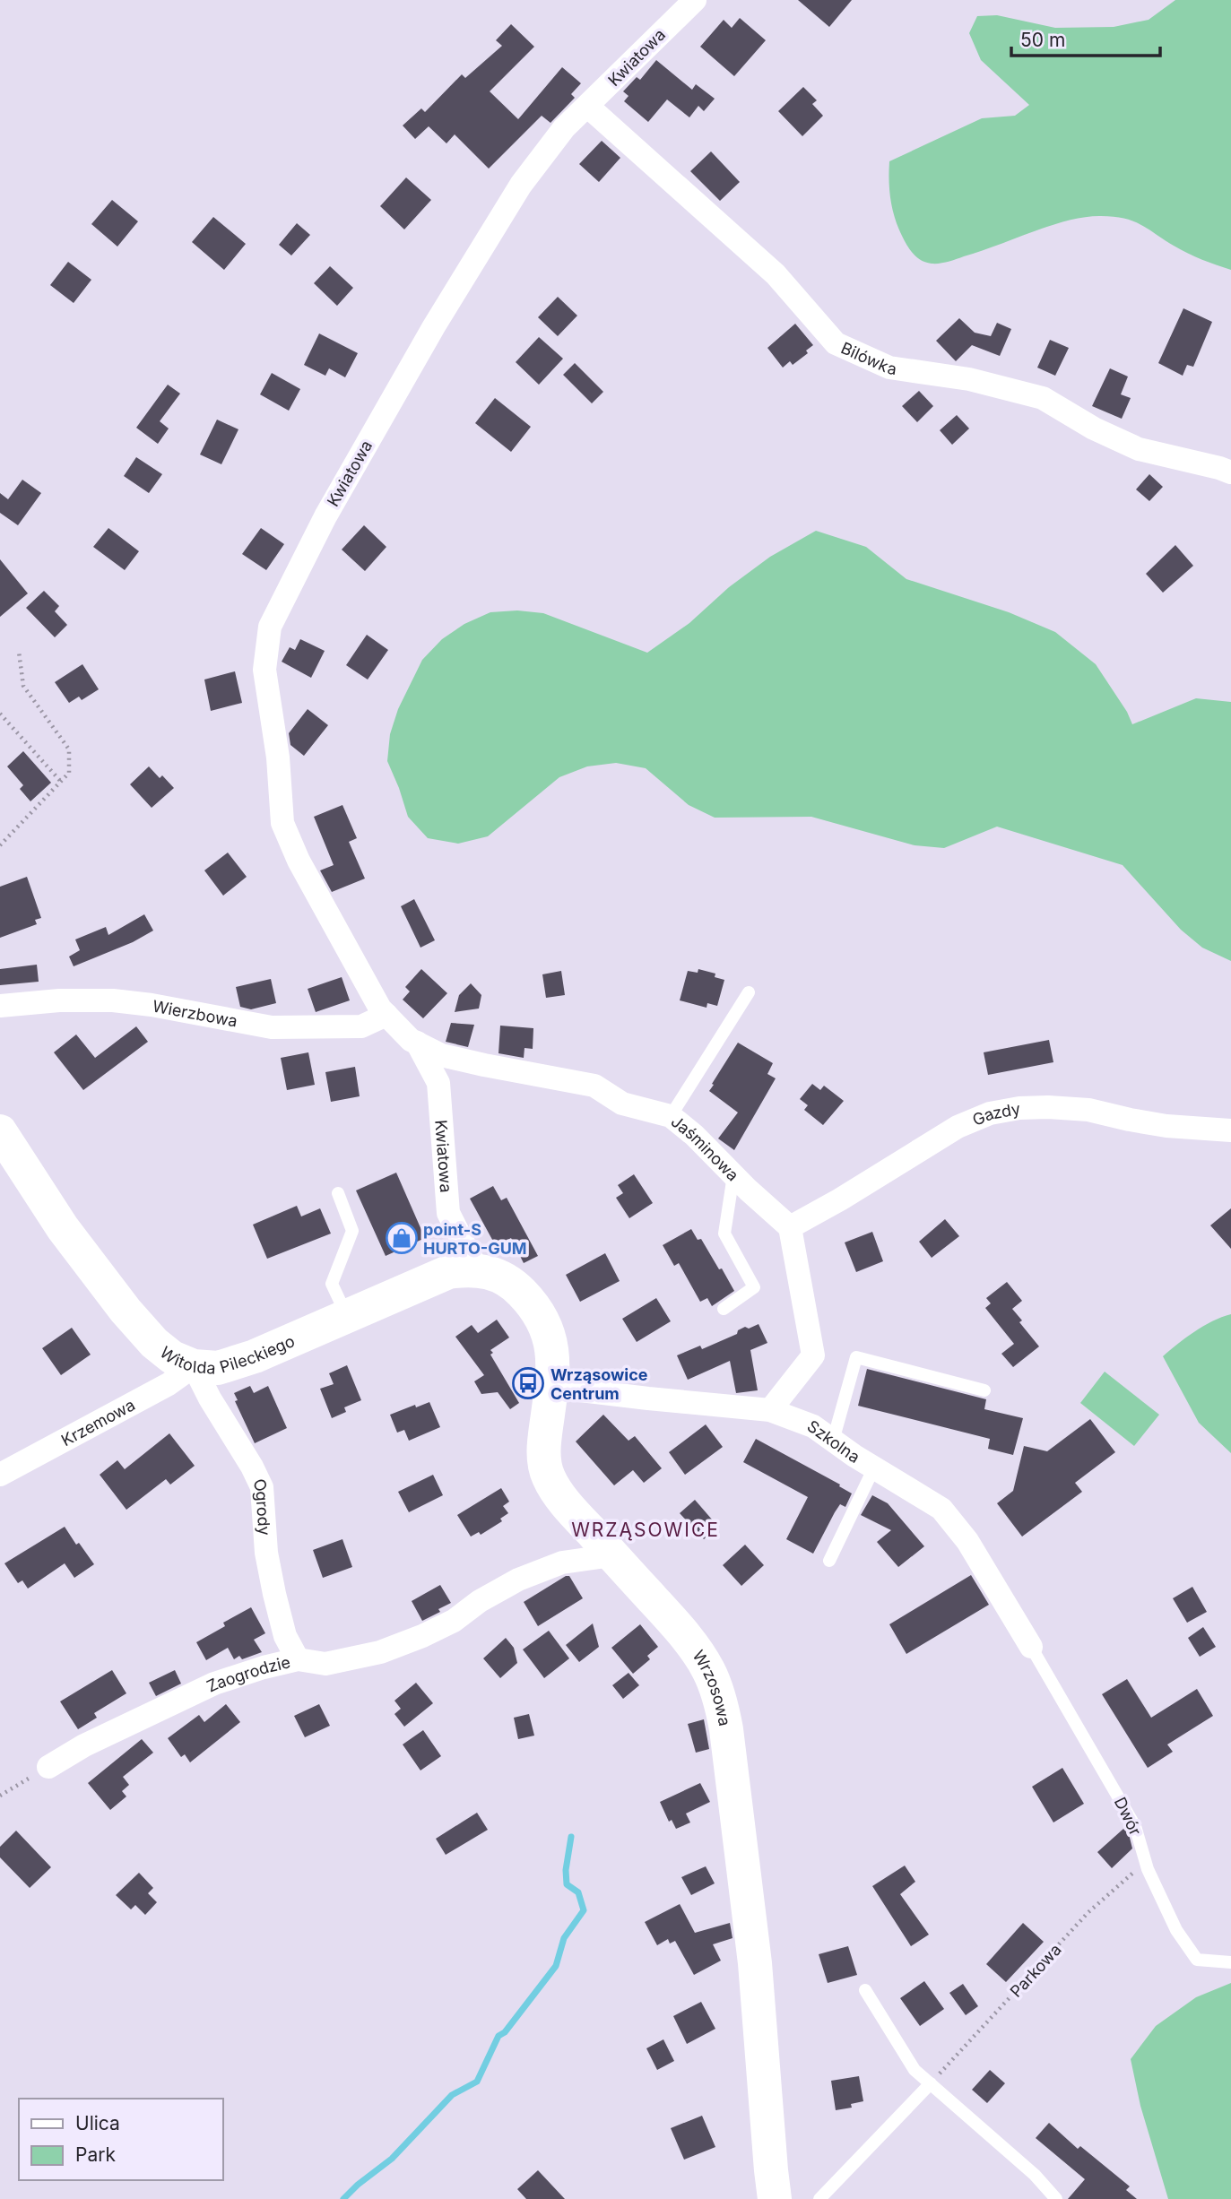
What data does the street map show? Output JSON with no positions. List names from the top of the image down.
{
  "streets": {
    "street": [
      "Kwiatowa",
      "Bilówka",
      "Wierzbowa",
      "Gazdy",
      "Jaśminowa",
      "Witolda Pileckiego",
      "Krzemowa",
      "Szkolna",
      "Ogrody",
      "Zaogrodzie",
      "Wrzosowa"
    ],
    "lane": ["Dwór"],
    "path": ["Parkowa"]
  },
  "crossings": [
    ["Kwiatowa", "Bilówka"],
    ["Kwiatowa", "Wierzbowa"],
    ["Kwiatowa", "Jaśminowa"],
    ["Kwiatowa", "Witolda Pileckiego"],
    ["Kwiatowa", "Wrzosowa"],
    ["Wierzbowa", "Jaśminowa"],
    ["Gazdy", "Jaśminowa"],
    ["Witolda Pileckiego", "Krzemowa"],
    ["Witolda Pileckiego", "Ogrody"],
    ["Witolda Pileckiego", "Wrzosowa"],
    ["Krzemowa", "Ogrody"],
    ["Szkolna", "Wrzosowa"],
    ["Szkolna", "Dwór"],
    ["Ogrody", "Zaogrodzie"],
    ["Zaogrodzie", "Wrzosowa"],
    ["Dwór", "Parkowa"]
  ],
  "districts": ["WRZĄSOWICE"],
  "places": {
    "shop": ["point-S HURTO-GUM"],
    "bus stop": ["Wrząsowice Centrum"]
  },
  "legend": ["Ulica", "Park"],
  "scale_bar": "50 m"
}
